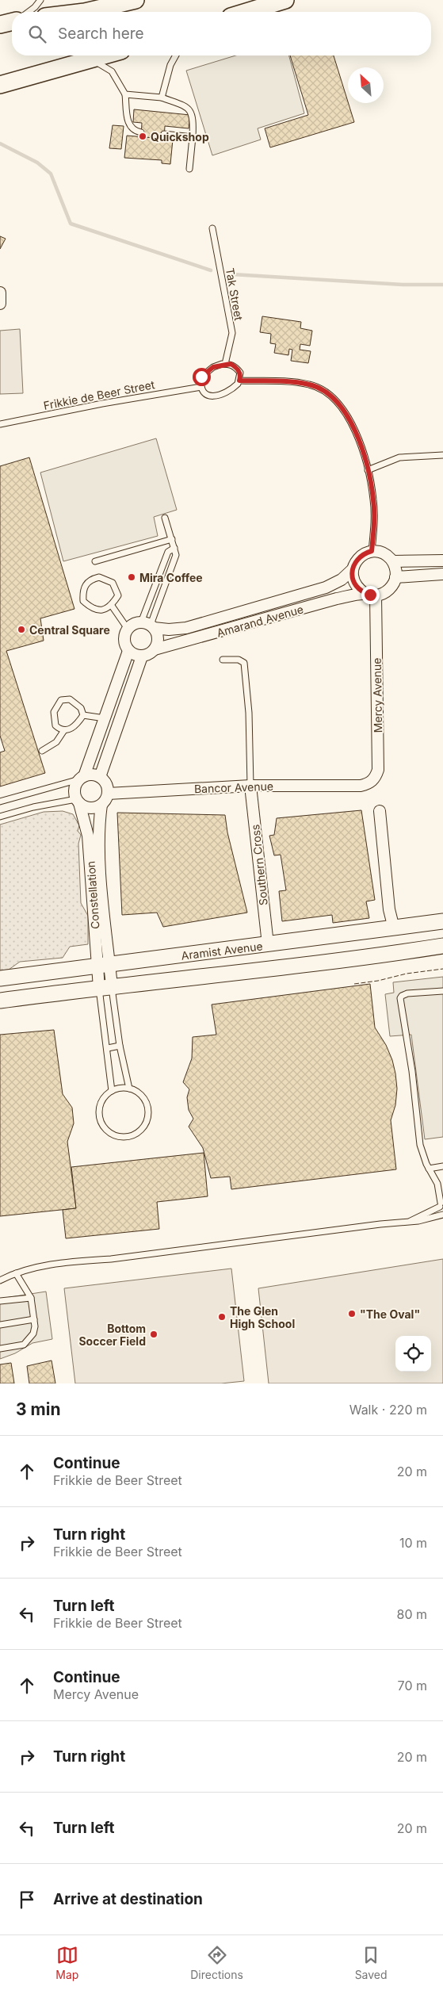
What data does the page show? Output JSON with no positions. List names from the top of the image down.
{
  "streets": {
    "street": [
      "Amarand Avenue",
      "Mercy Avenue",
      "Bancor Avenue",
      "Southern Cross",
      "Constellation",
      "Aramist Avenue"
    ],
    "lane": ["Tak Street", "Frikkie de Beer Street"]
  },
  "crossings": [
    ["Tak Street", "Frikkie de Beer Street"],
    ["Amarand Avenue", "Mercy Avenue"],
    ["Mercy Avenue", "Bancor Avenue"],
    ["Bancor Avenue", "Southern Cross"],
    ["Bancor Avenue", "Constellation"],
    ["Southern Cross", "Aramist Avenue"],
    ["Constellation", "Aramist Avenue"]
  ],
  "places": [
    "Quickshop",
    "Mira Coffee",
    "Central Square",
    "\"The Oval\"",
    "The Glen High School",
    "Bottom Soccer Field"
  ],
  "north": "top left",
  "page": {
    "search": "Search here",
    "heading": ["3 min", "Walk · 220 m"],
    "list": [
      ["Continue", "Frikkie de Beer Street", "20 m"],
      ["Turn right", "Frikkie de Beer Street", "10 m"],
      ["Turn left", "Frikkie de Beer Street", "80 m"],
      ["Continue", "Mercy Avenue", "70 m"],
      ["Turn right", "20 m"],
      ["Turn left", "20 m"],
      "Arrive at destination"
    ],
    "nav": ["Map", "Directions", "Saved"]
  }
}
